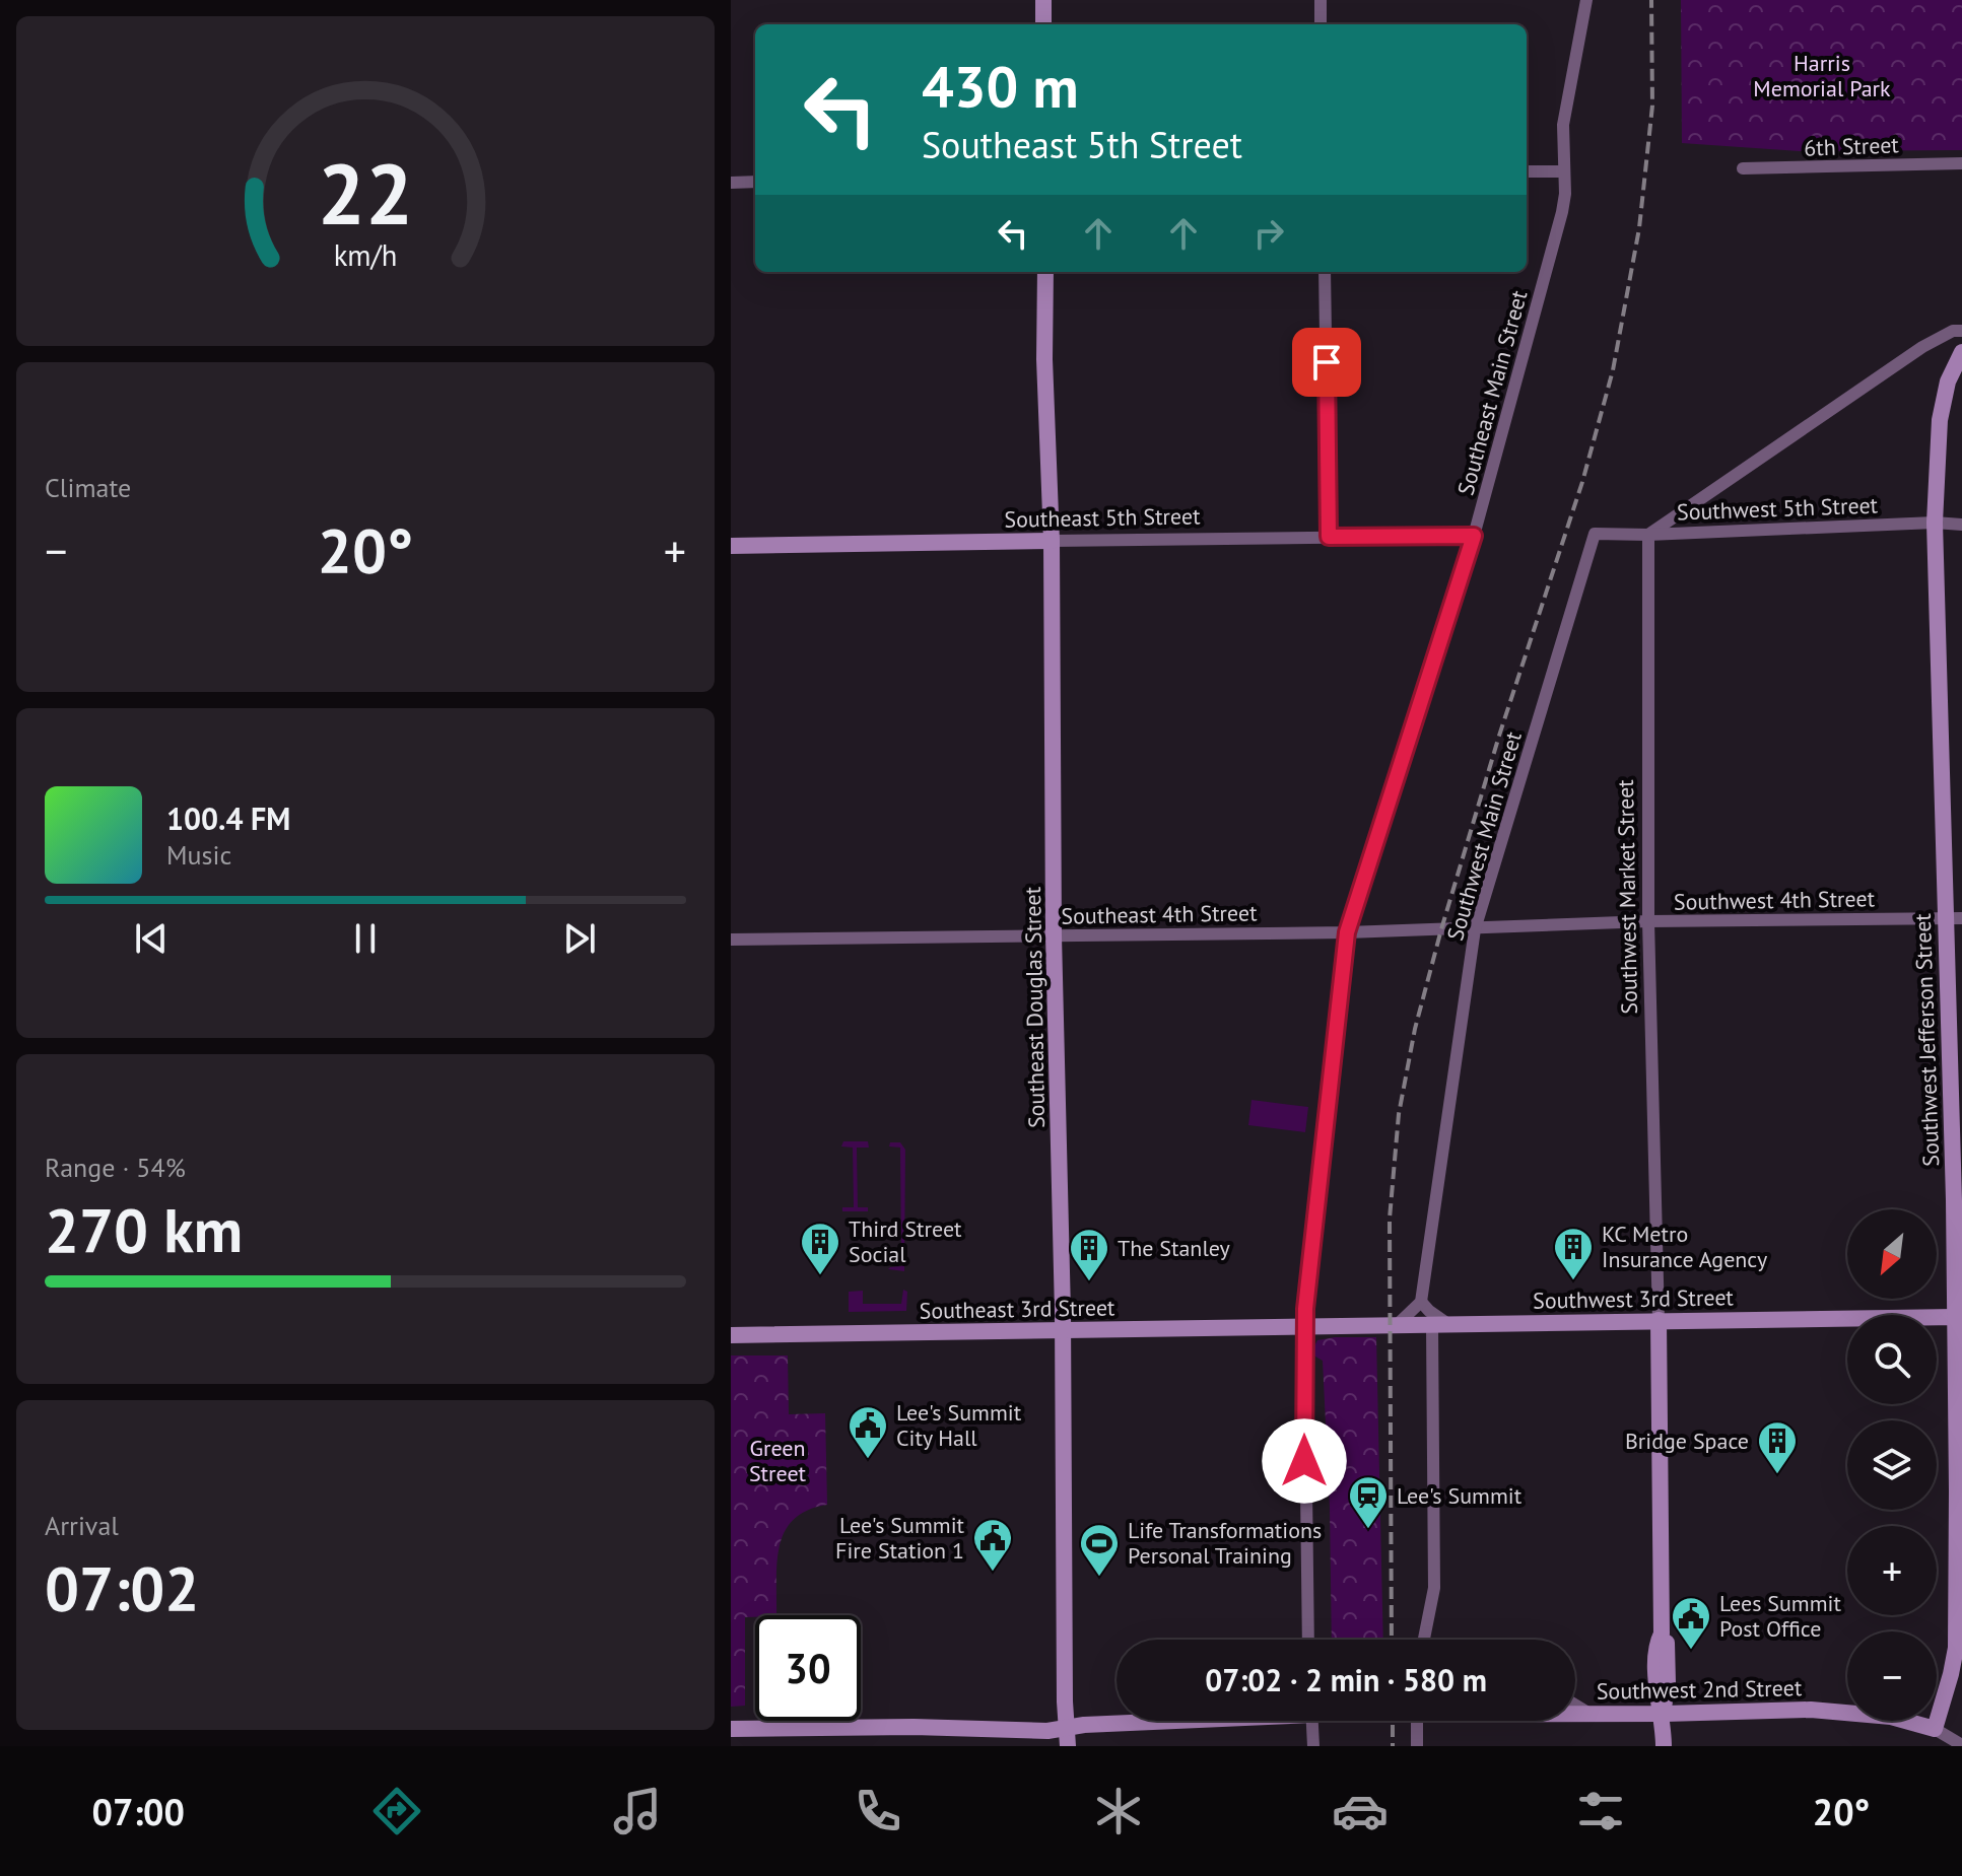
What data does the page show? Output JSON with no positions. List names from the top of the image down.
{
  "streets": {
    "street": [
      "6th Street",
      "Southeast Main Street",
      "Southwest 5th Street",
      "Southeast 5th Street",
      "Southwest Main Street",
      "Southwest Market Street",
      "Southwest 4th Street",
      "Southeast 4th Street",
      "Southeast Douglas Street",
      "Southwest Jefferson Street",
      "Southwest 3rd Street",
      "Southeast 3rd Street",
      "Southwest 2nd Street"
    ]
  },
  "crossings": [
    ["Southeast Main Street", "Southeast 5th Street"],
    ["Southeast Main Street", "Southeast 4th Street"],
    ["Southeast Main Street", "Southwest 3rd Street"],
    ["Southeast Main Street", "Southeast 3rd Street"],
    ["Southwest 5th Street", "Southwest Main Street"],
    ["Southwest 5th Street", "Southwest Market Street"],
    ["Southwest 5th Street", "Southwest Jefferson Street"],
    ["Southeast 5th Street", "Southeast Douglas Street"],
    ["Southwest Main Street", "Southwest 4th Street"],
    ["Southwest Market Street", "Southwest 4th Street"],
    ["Southwest Market Street", "Southwest 3rd Street"],
    ["Southwest Market Street", "Southwest 2nd Street"],
    ["Southwest 4th Street", "Southeast 4th Street"],
    ["Southwest 4th Street", "Southwest Jefferson Street"],
    ["Southeast 4th Street", "Southeast Douglas Street"],
    ["Southeast Douglas Street", "Southeast 3rd Street"],
    ["Southeast Douglas Street", "Southwest 2nd Street"],
    ["Southwest Jefferson Street", "Southwest 3rd Street"],
    ["Southwest Jefferson Street", "Southwest 2nd Street"],
    ["Southwest 3rd Street", "Southeast 3rd Street"]
  ],
  "parks": ["Harris Memorial Park", "Green Street"],
  "places": {
    "building": [
      "Third Street Social",
      "KC Metro Insurance Agency",
      "The Stanley",
      "Bridge Space"
    ],
    "public building": ["Lee's Summit City Hall", "Lee's Summit Fire Station 1", "Lees Summit Post Office"],
    "station": ["Lee's Summit"],
    "sports": ["Life Transformations Personal Training"]
  },
  "north": "bottom left",
  "page": {
    "turn": ["430 m", "Southeast 5th Street"],
    "tile": [
      "Climate",
      ["Range · 54%", "270 km"],
      ["Arrival", "07:02"]
    ],
    "heat": ["−", "20°", "+"],
    "song": ["100.4 FM", "Music"],
    "map_buttons": ["+", "−"],
    "limit": "30",
    "trip": "07:02 · 2 min · 580 m",
    "tabs": ["07:00", "20°"],
    "gauge": ["22", "km/h"]
  }
}
